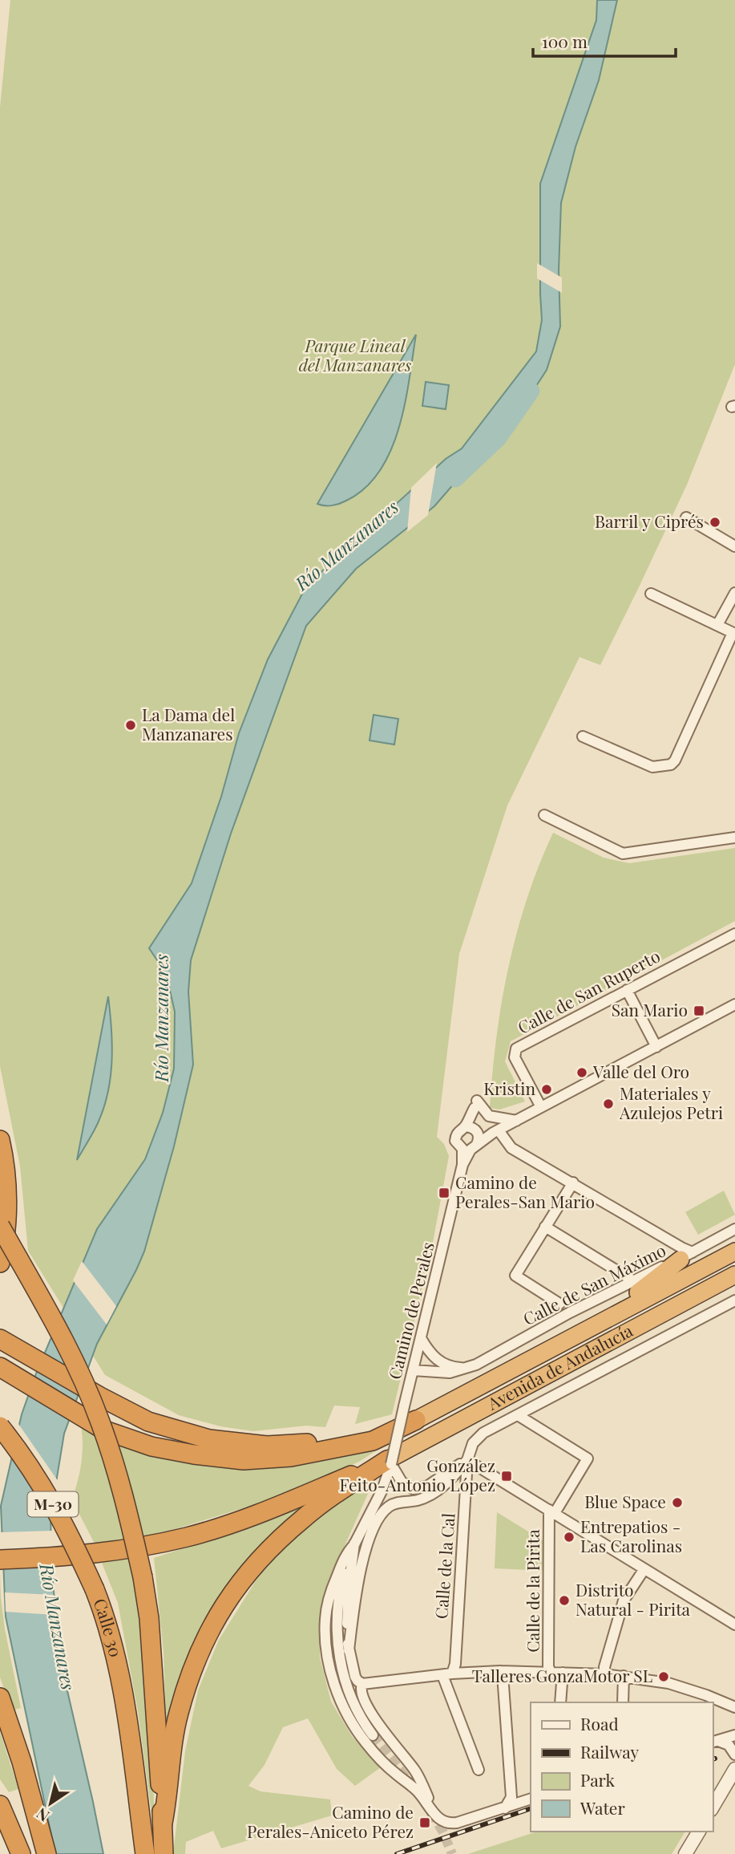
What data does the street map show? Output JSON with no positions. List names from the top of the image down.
{
  "streets": {
    "highway": ["Avenida de Andalucía", "M-30", "Calle 30"],
    "street": [
      "Calle de San Ruperto",
      "Calle de San Máximo",
      "Camino de Perales",
      "Calle de la Cal",
      "Calle de la Pirita"
    ]
  },
  "crossings": [
    ["Calle de San Máximo", "Camino de Perales"],
    ["Camino de Perales", "Avenida de Andalucía"],
    ["Camino de Perales", "Calle de la Cal"]
  ],
  "water": ["Río Manzanares"],
  "parks": ["Parque Lineal del Manzanares"],
  "places": {
    "other": [
      "Barril y Ciprés",
      "La Dama del Manzanares",
      "Valle del Oro",
      "Kristin",
      "Materiales y Azulejos Petri",
      "Blue Space",
      "Entrepatios - Las Carolinas",
      "Distrito Natural - Pirita",
      "Talleres GonzaMotor SL"
    ],
    "transit": [
      "San Mario",
      "Camino de Perales-San Mario",
      "González Feito-Antonio López",
      "Camino de Perales-Aniceto Pérez"
    ]
  },
  "legend": [
    "Road",
    "Railway",
    "Park",
    "Water"
  ],
  "scale_bar": "100 m",
  "north": "bottom left"
}
